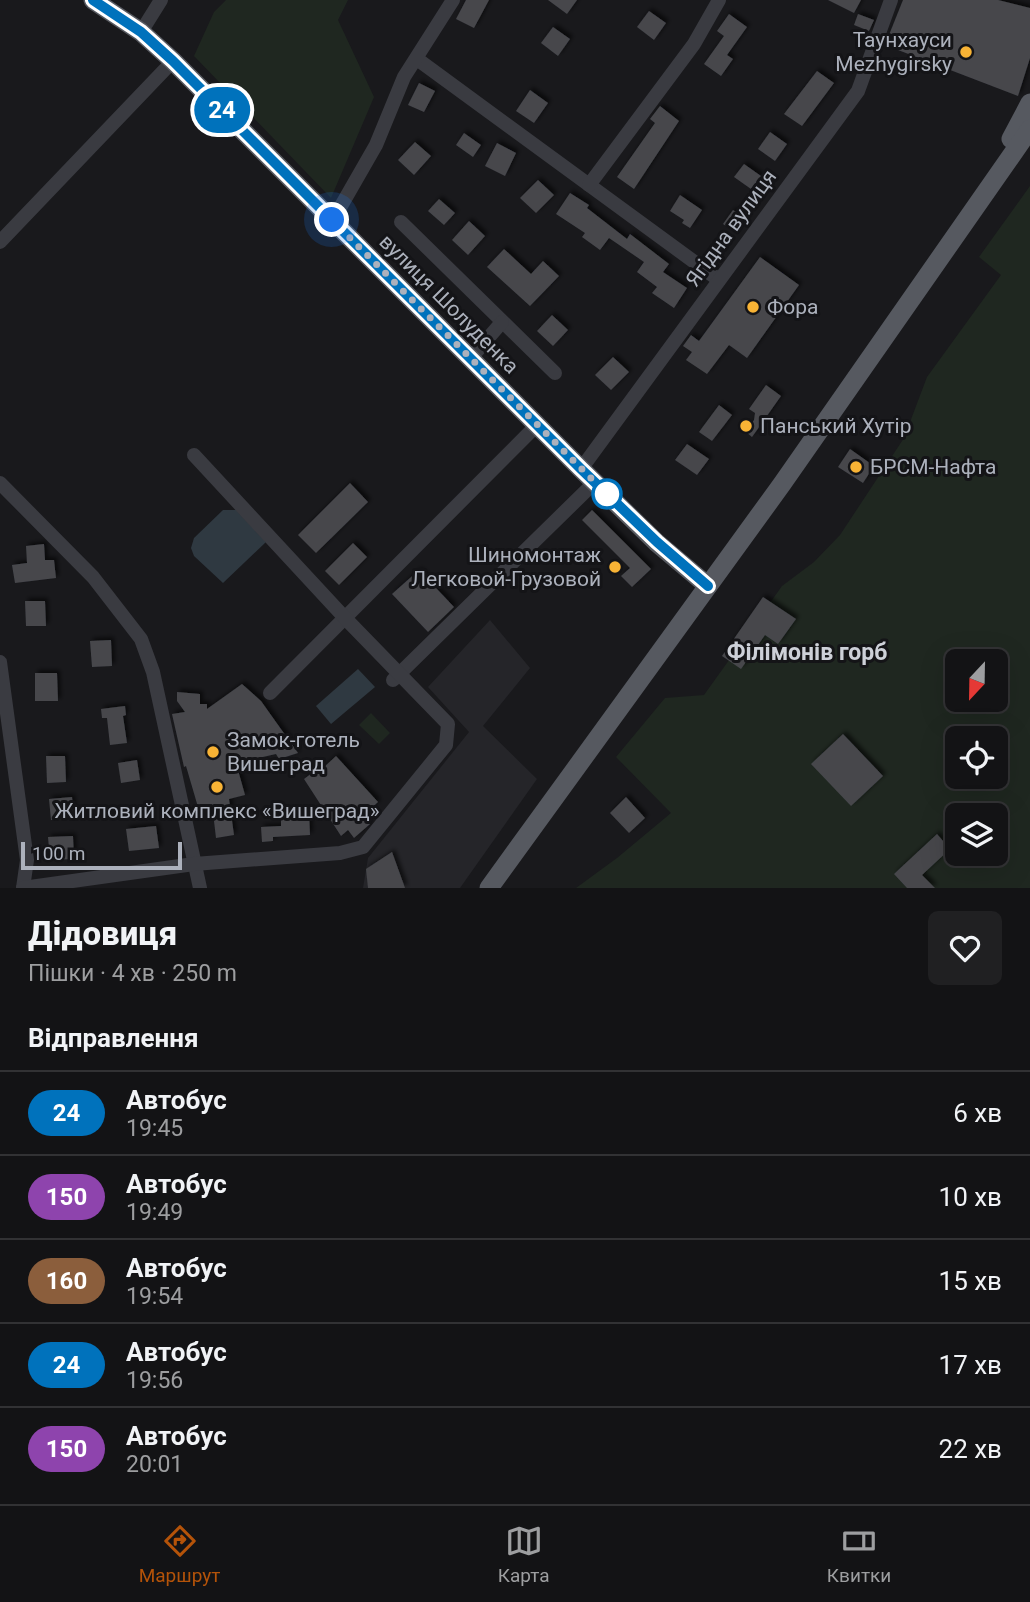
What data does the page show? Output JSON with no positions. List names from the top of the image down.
{
  "streets": {
    "main road": ["вулиця Шолуденка"],
    "street": ["Ягідна вулиця"]
  },
  "crossings": [
    ["Ягідна вулиця", "вулиця Шолуденка"]
  ],
  "districts": ["Філімонів горб"],
  "places": [
    "Таунхауси Mezhygirsky",
    "Фора",
    "Панський Хутір",
    "БРСМ-Нафта",
    "Шиномонтаж Легковой-Грузовой",
    "Замок-готель Вишеград",
    "Житловий комплекс «Вишеград»"
  ],
  "lines": ["bus line 24"],
  "scale_bar": "100 m",
  "north": "bottom",
  "page": {
    "on_map": "24",
    "scale": "100 m",
    "heading": [
      ["Дідовиця", "Пішки · 4 хв · 250 m"],
      "Відправлення"
    ],
    "list": [
      {
        "mark": "24",
        "name": "Автобус",
        "note": "19:45",
        "value": "6 хв"
      },
      {
        "mark": "150",
        "name": "Автобус",
        "note": "19:49",
        "value": "10 хв"
      },
      {
        "mark": "160",
        "name": "Автобус",
        "note": "19:54",
        "value": "15 хв"
      },
      {
        "mark": "24",
        "name": "Автобус",
        "note": "19:56",
        "value": "17 хв"
      },
      {
        "mark": "150",
        "name": "Автобус",
        "note": "20:01",
        "value": "22 хв"
      }
    ],
    "tabs": ["Маршрут", "Карта", "Квитки"]
  }
}
